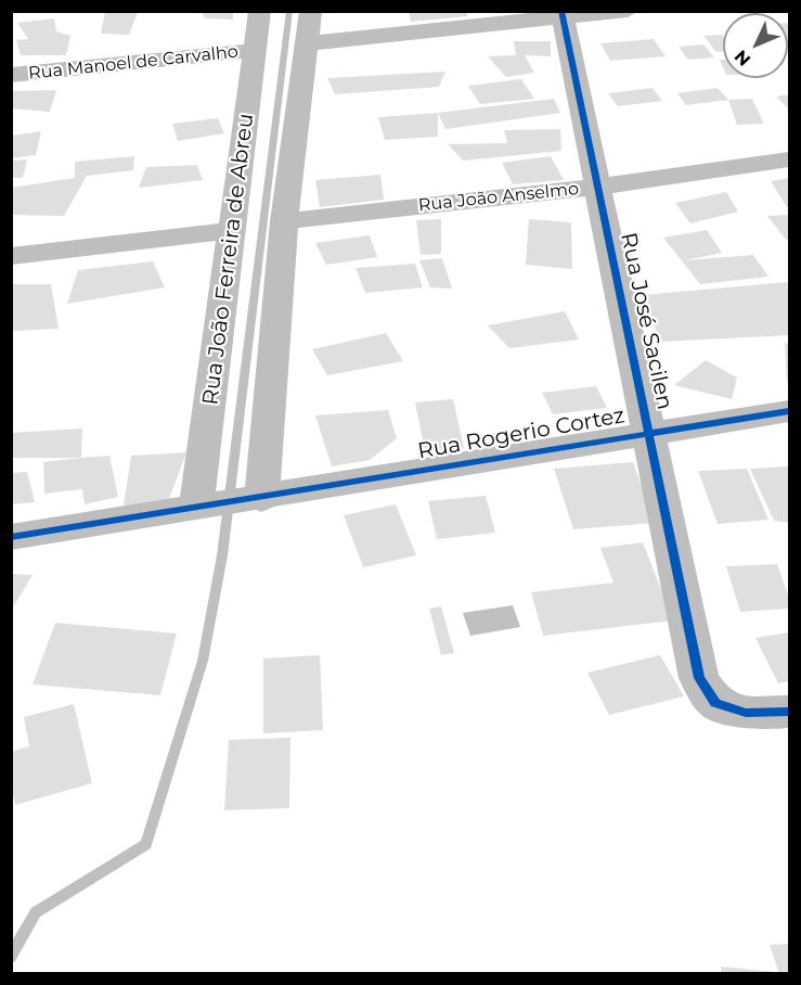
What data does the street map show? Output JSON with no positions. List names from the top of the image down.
{
  "streets": {
    "street": [
      "Rua Manoel de Carvalho",
      "Rua João Anselmo",
      "Rua João Ferreira de Abreu",
      "Rua José Sacilen",
      "Rua Rogerio Cortez"
    ]
  },
  "crossings": [
    ["Rua Manoel de Carvalho", "Rua João Ferreira de Abreu"],
    ["Rua João Anselmo", "Rua José Sacilen"],
    ["Rua João Ferreira de Abreu", "Rua Rogerio Cortez"],
    ["Rua José Sacilen", "Rua Rogerio Cortez"]
  ],
  "north": "bottom left"
}
